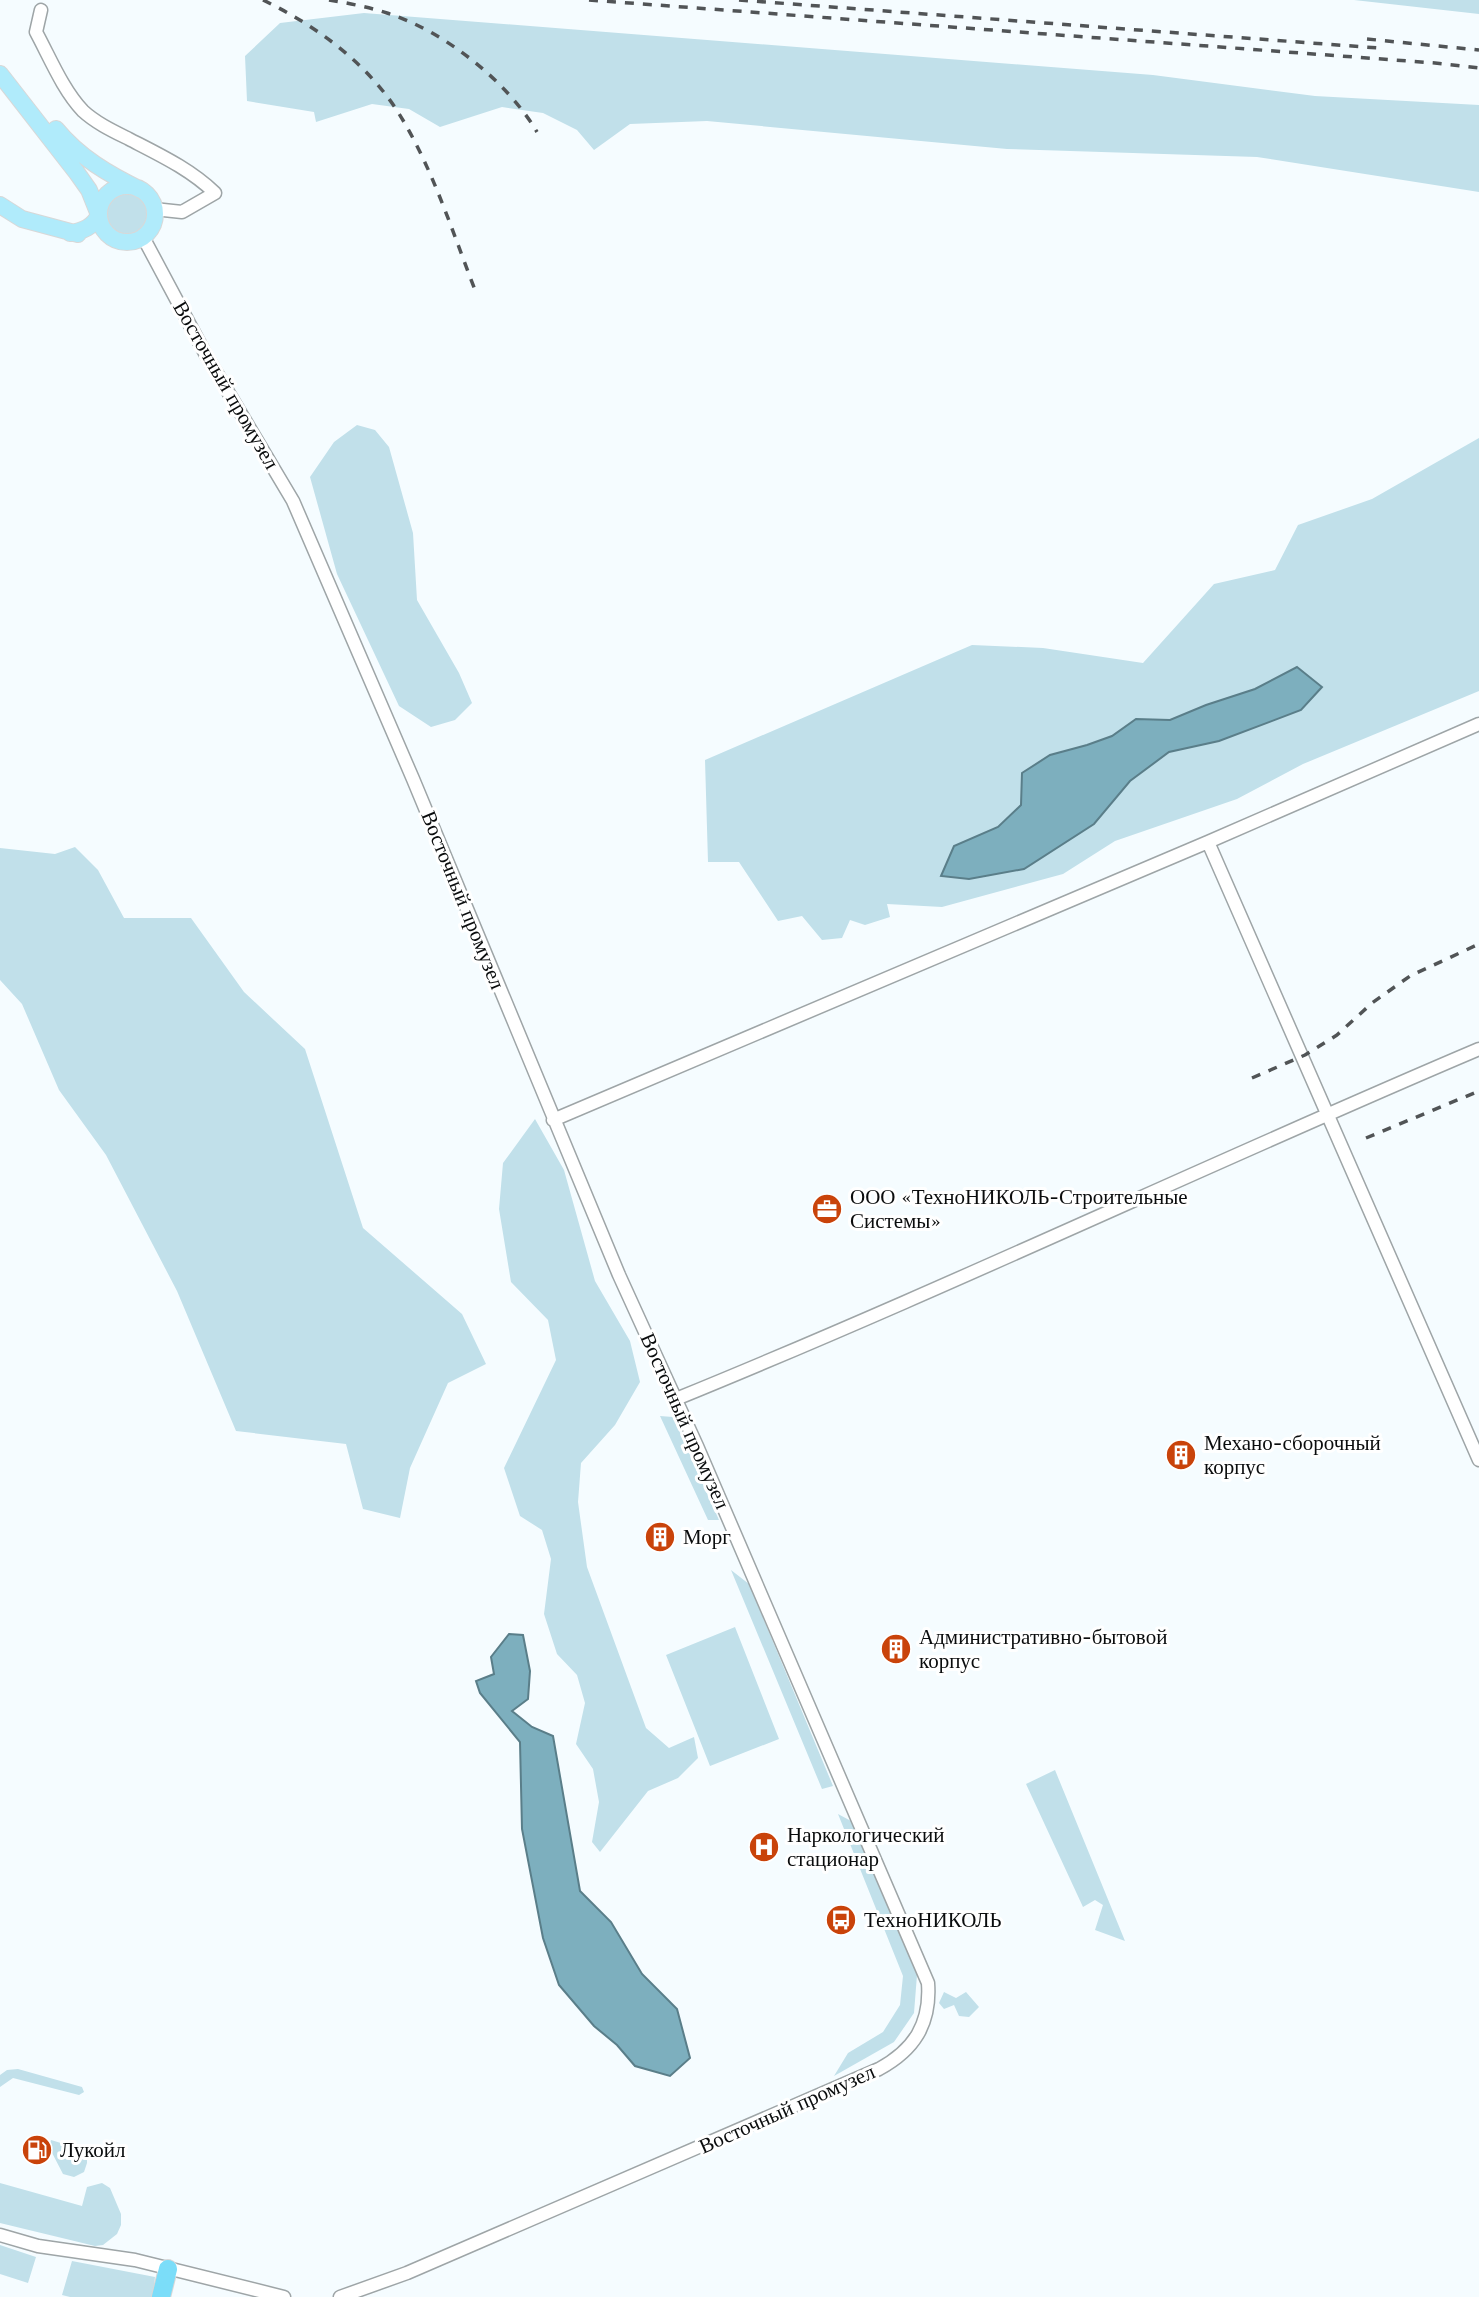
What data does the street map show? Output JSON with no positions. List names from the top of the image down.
{
  "streets": {
    "street": ["Восточный промузел"]
  },
  "places": {
    "office": ["ООО «ТехноНИКОЛЬ-Строительные Системы»"],
    "building": ["Механо-сборочный корпус", "Морг", "Административно-бытовой корпус"],
    "hospital": ["Наркологический стационар"],
    "bus stop": ["ТехноНИКОЛЬ"],
    "fuel station": ["Лукойл"]
  }
}
